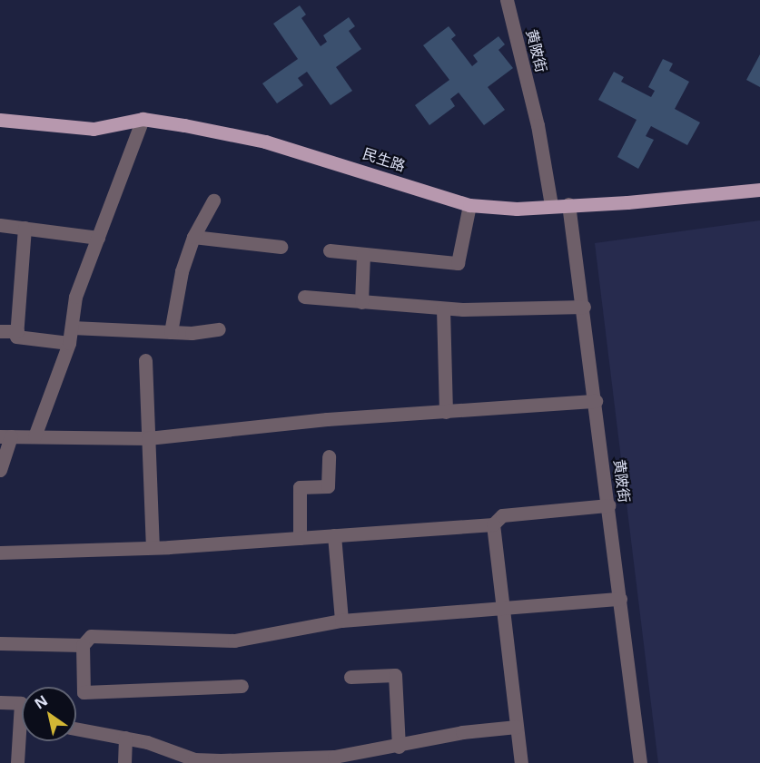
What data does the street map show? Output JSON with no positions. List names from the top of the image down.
{
  "streets": {
    "main road": ["民生路"],
    "street": ["黄陂街"]
  },
  "crossings": [
    ["黄陂街", "民生路"]
  ],
  "north": "top left"
}
